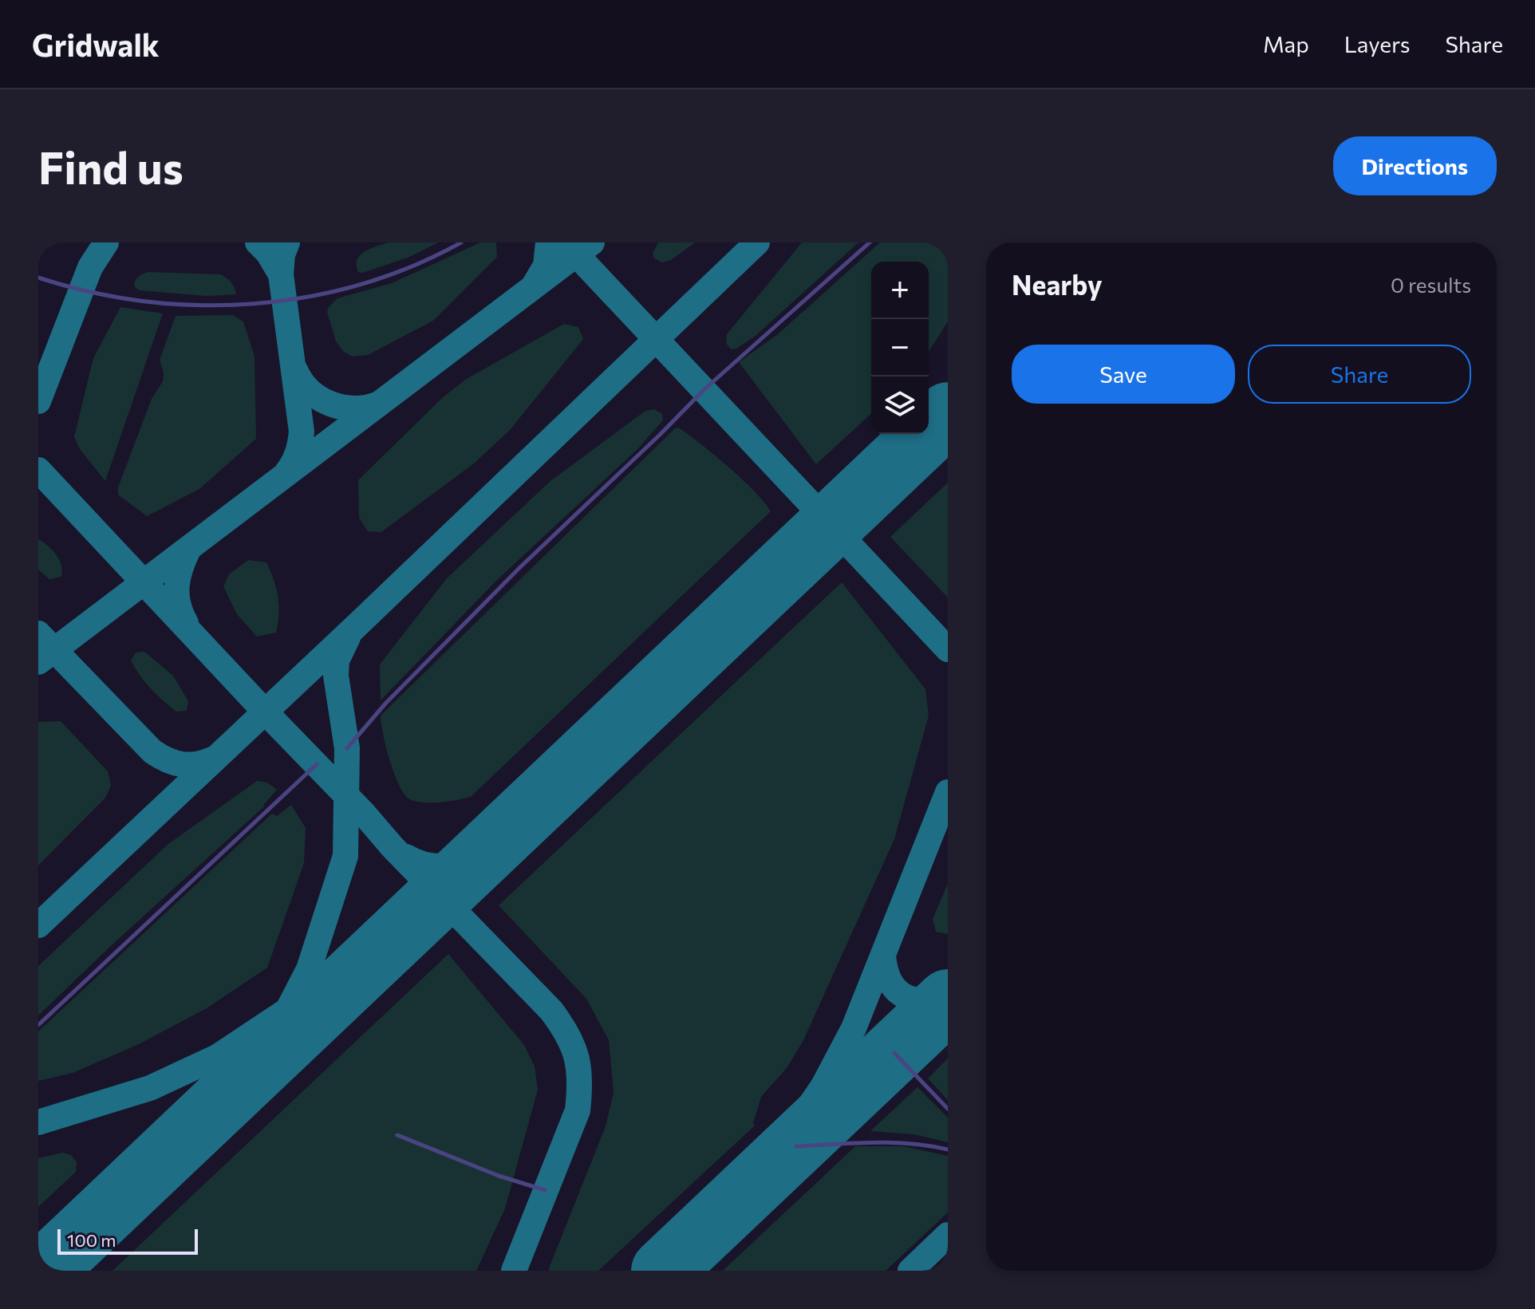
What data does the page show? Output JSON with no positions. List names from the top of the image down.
{
  "scale_bar": "100 m",
  "page": {
    "header": "Gridwalk",
    "nav": ["Map", "Layers", "Share"],
    "buttons": [
      "Directions",
      ["Save", "Share"]
    ],
    "title": "Find us",
    "heading": ["Nearby", "0 results"],
    "map_buttons": ["+", "−"],
    "scale": "100 m"
  }
}
